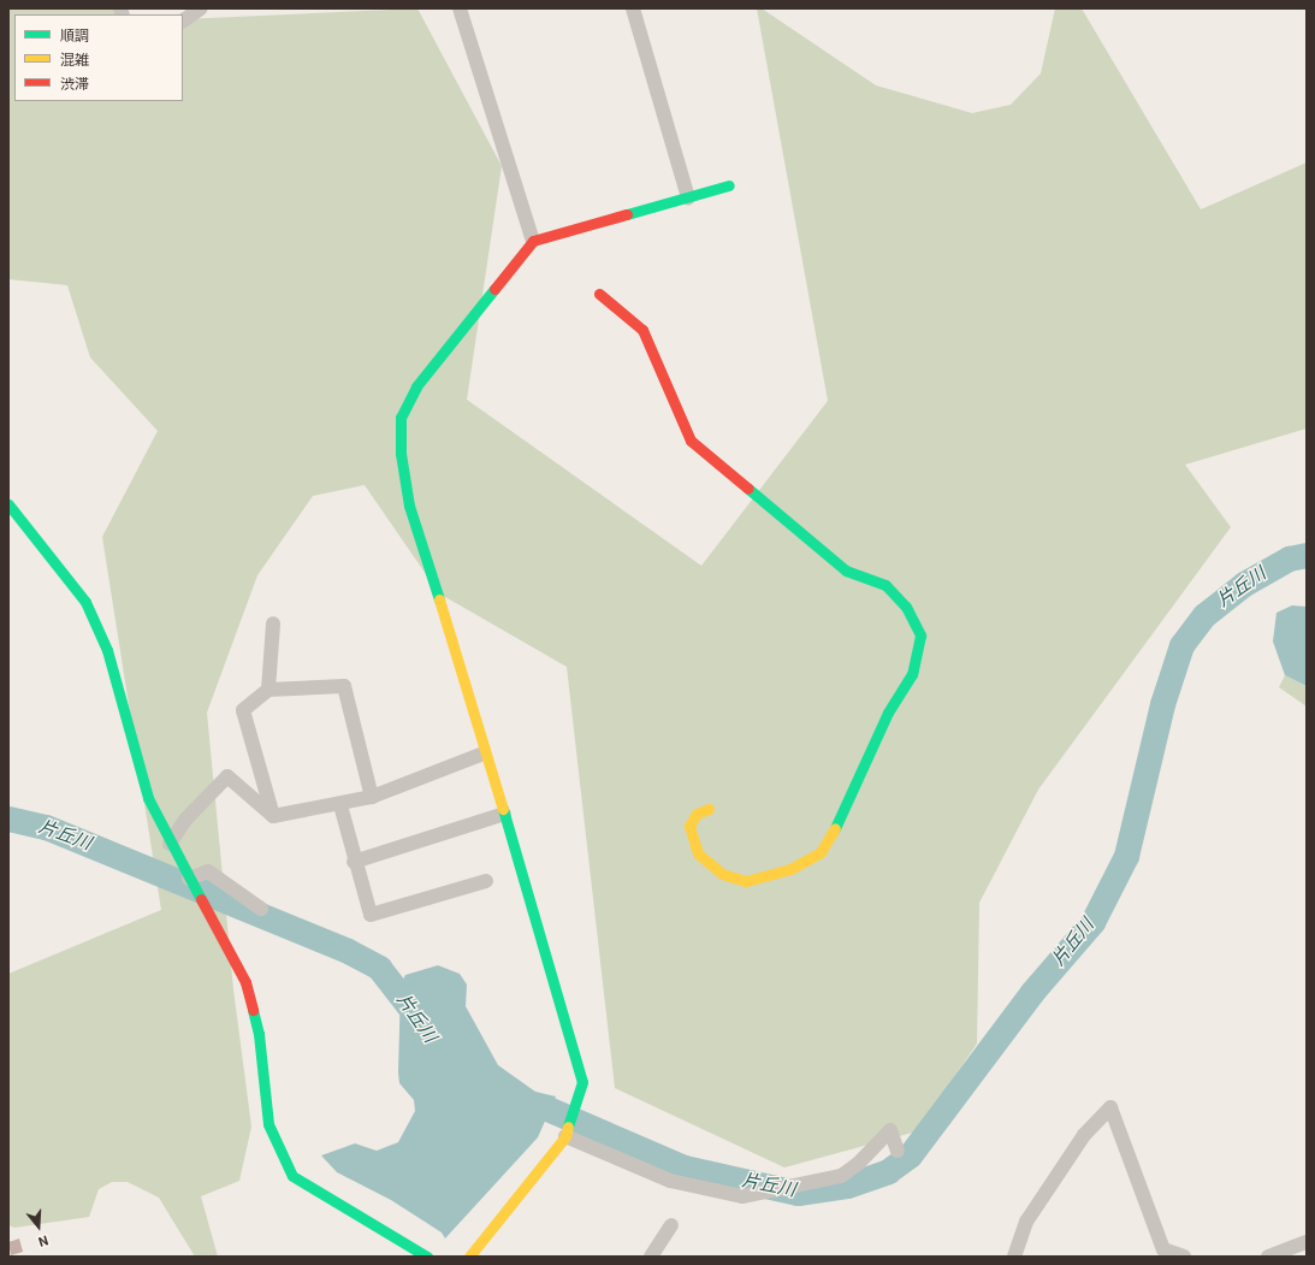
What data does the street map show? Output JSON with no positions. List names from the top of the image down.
{
  "water": ["片丘川"],
  "legend": ["順調", "混雑", "渋滞"],
  "north": "bottom"
}
